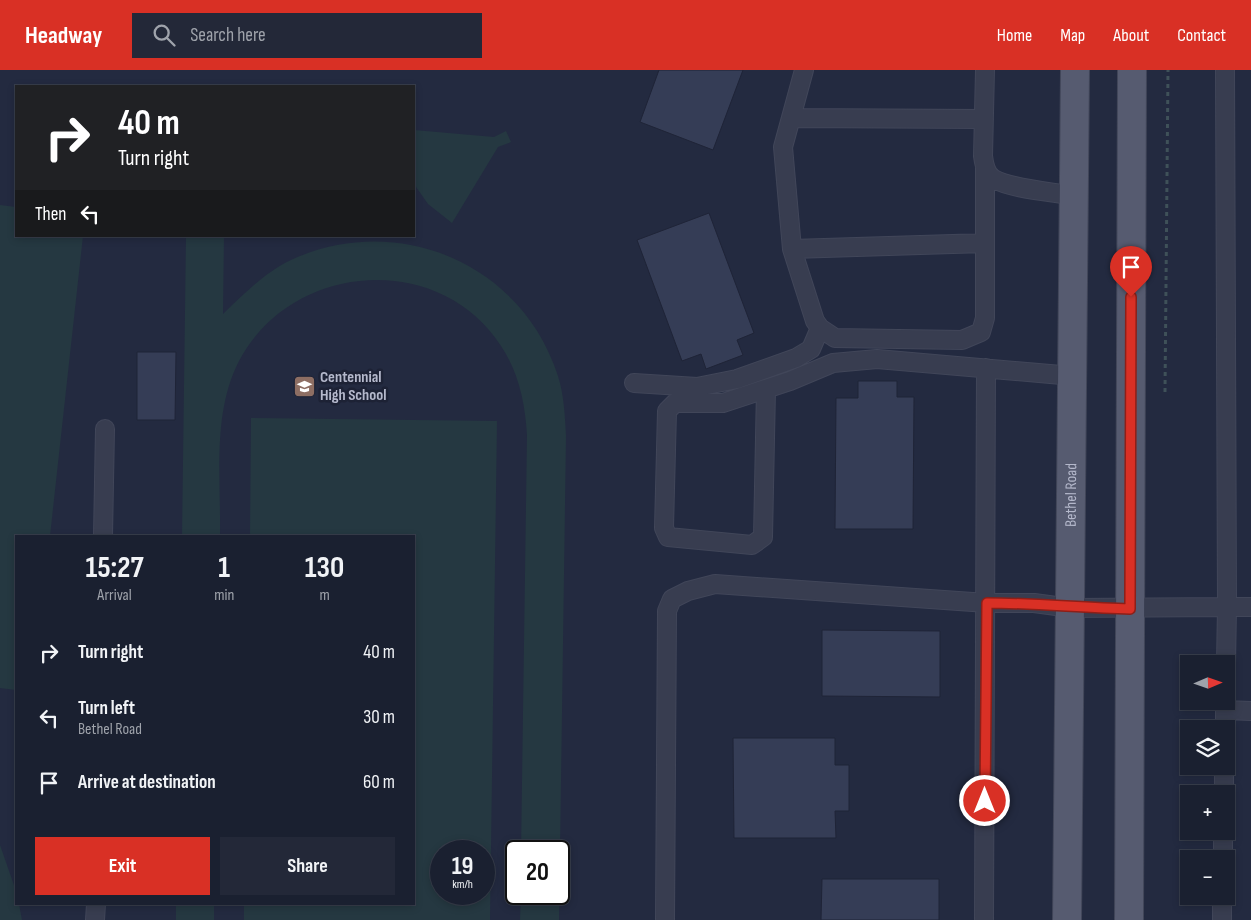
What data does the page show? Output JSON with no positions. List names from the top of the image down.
{
  "streets": {
    "main road": ["Bethel Road"]
  },
  "places": {
    "school or university": ["Centennial High School"]
  },
  "north": "right",
  "page": {
    "header": "Headway",
    "search": "Search here",
    "nav": [
      "Home",
      "Map",
      "About",
      "Contact"
    ],
    "turn": ["40 m", "Turn right"],
    "then": "Then",
    "eta": [
      "15:27",
      "Arrival",
      "1",
      "min",
      "130",
      "m"
    ],
    "list": [
      {
        "name": "Turn right",
        "value": "40 m"
      },
      {
        "name": "Turn left",
        "note": "Bethel Road",
        "value": "30 m"
      },
      {
        "name": "Arrive at destination",
        "value": "60 m"
      }
    ],
    "map_buttons": ["+", "−"],
    "buttons": ["Exit", "Share"],
    "speed": "19 km/h",
    "limit": "20"
  }
}
